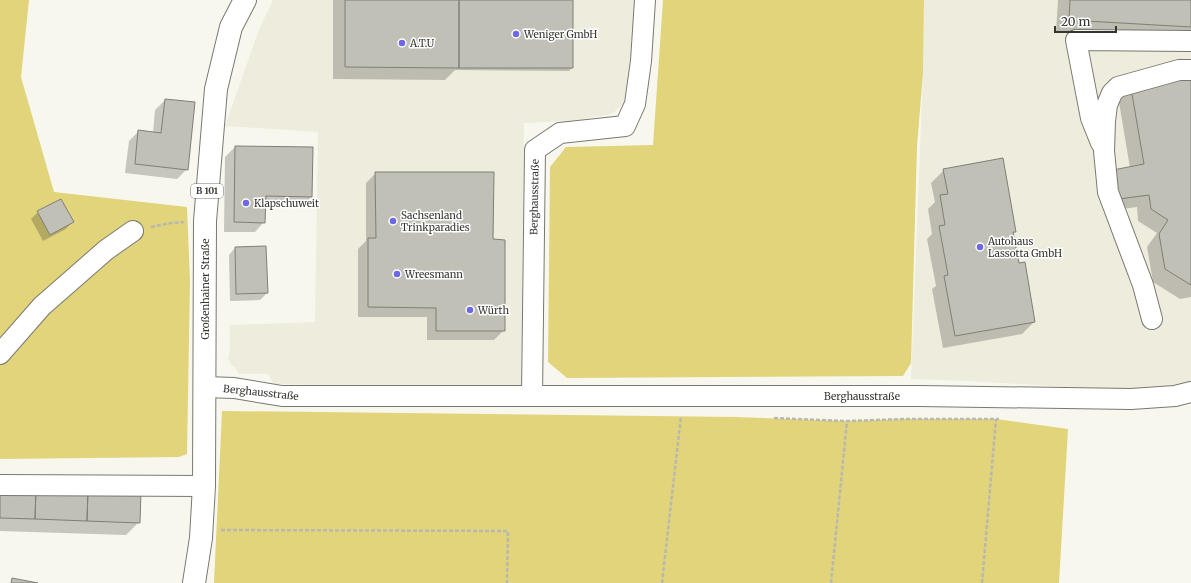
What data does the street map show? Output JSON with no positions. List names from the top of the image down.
{
  "streets": {
    "main road": ["B 101", "Großenhainer Straße"],
    "street": ["Berghausstraße"]
  },
  "crossings": [
    ["Berghausstraße", "Großenhainer Straße"]
  ],
  "places": [
    "Weniger GmbH",
    "A.T.U",
    "Klapschuweit",
    "Sachsenland Trinkparadies",
    "Autohaus Lassotta GmbH",
    "Wreesmann",
    "Würth"
  ],
  "scale_bar": "20 m"
}
